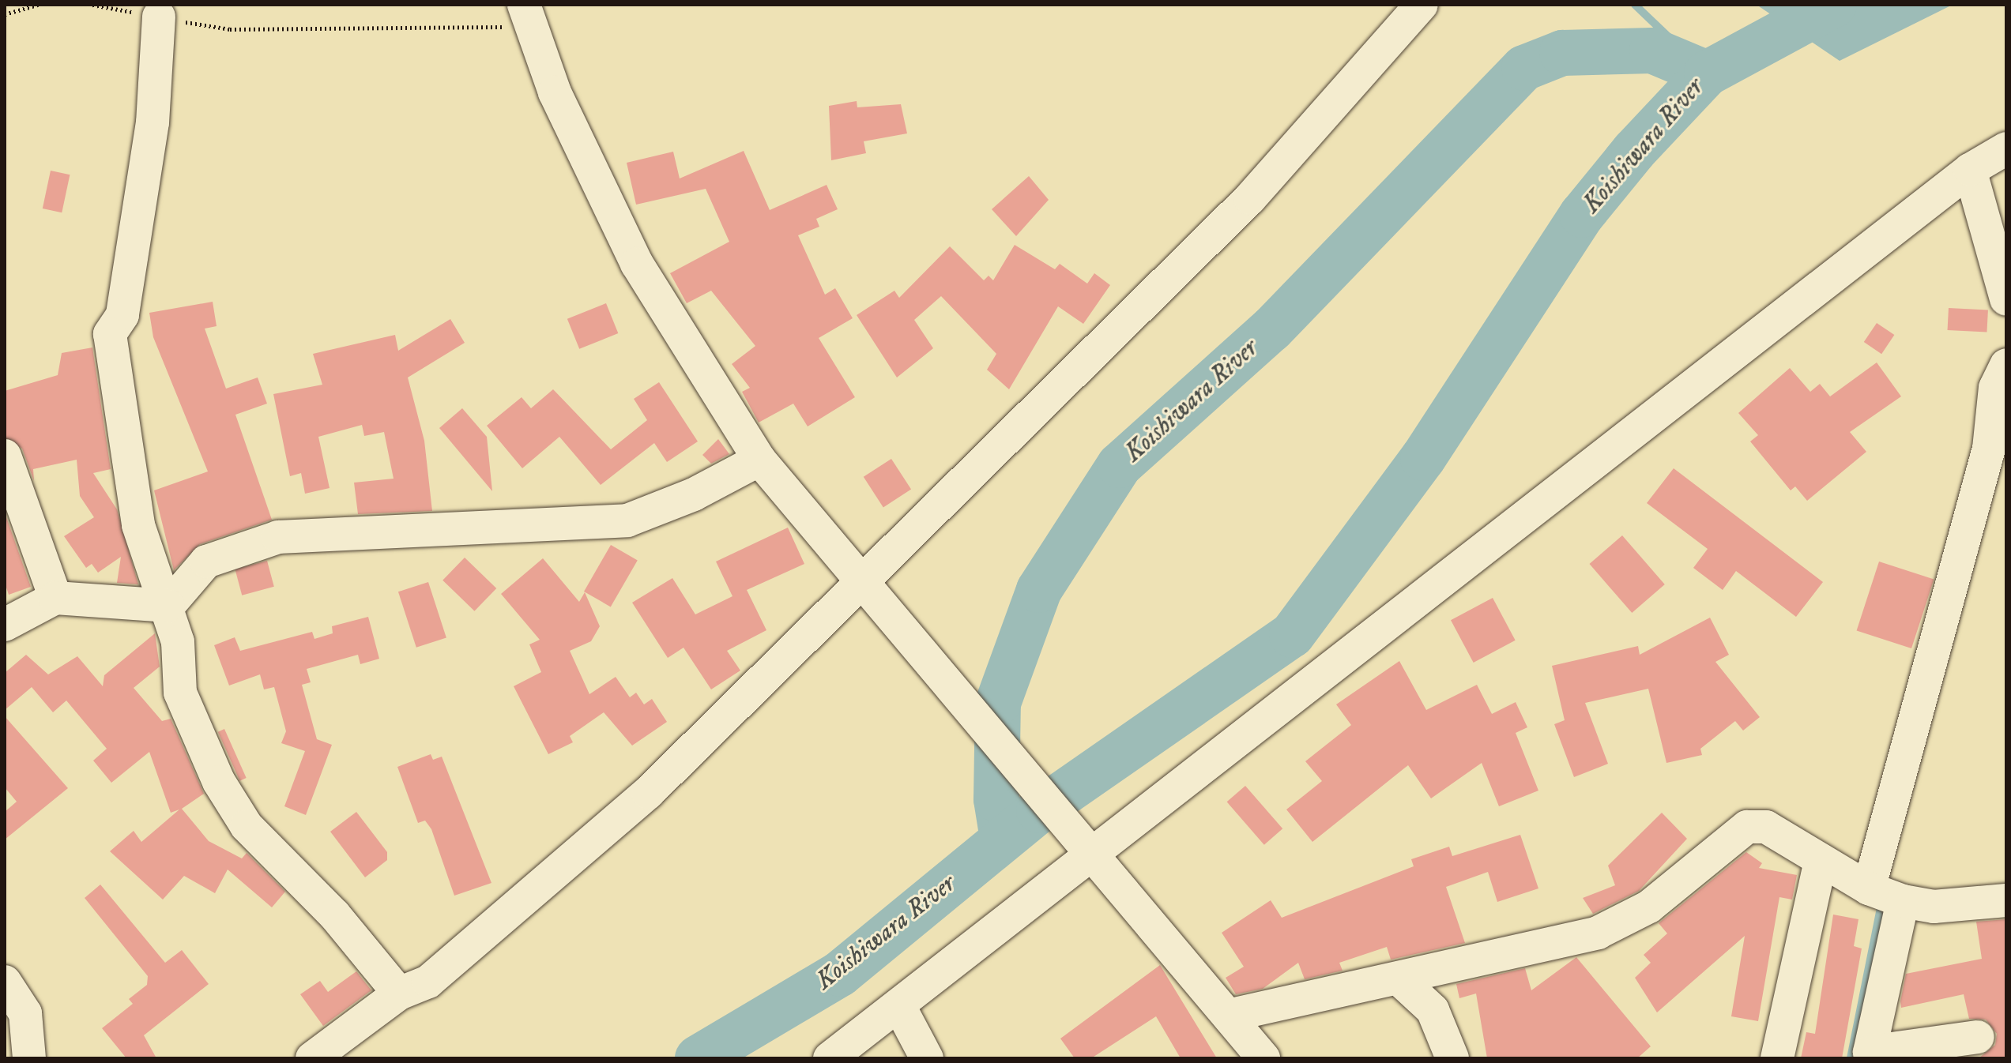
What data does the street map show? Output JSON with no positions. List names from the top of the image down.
{
  "water": ["Koishiwara River"]
}
